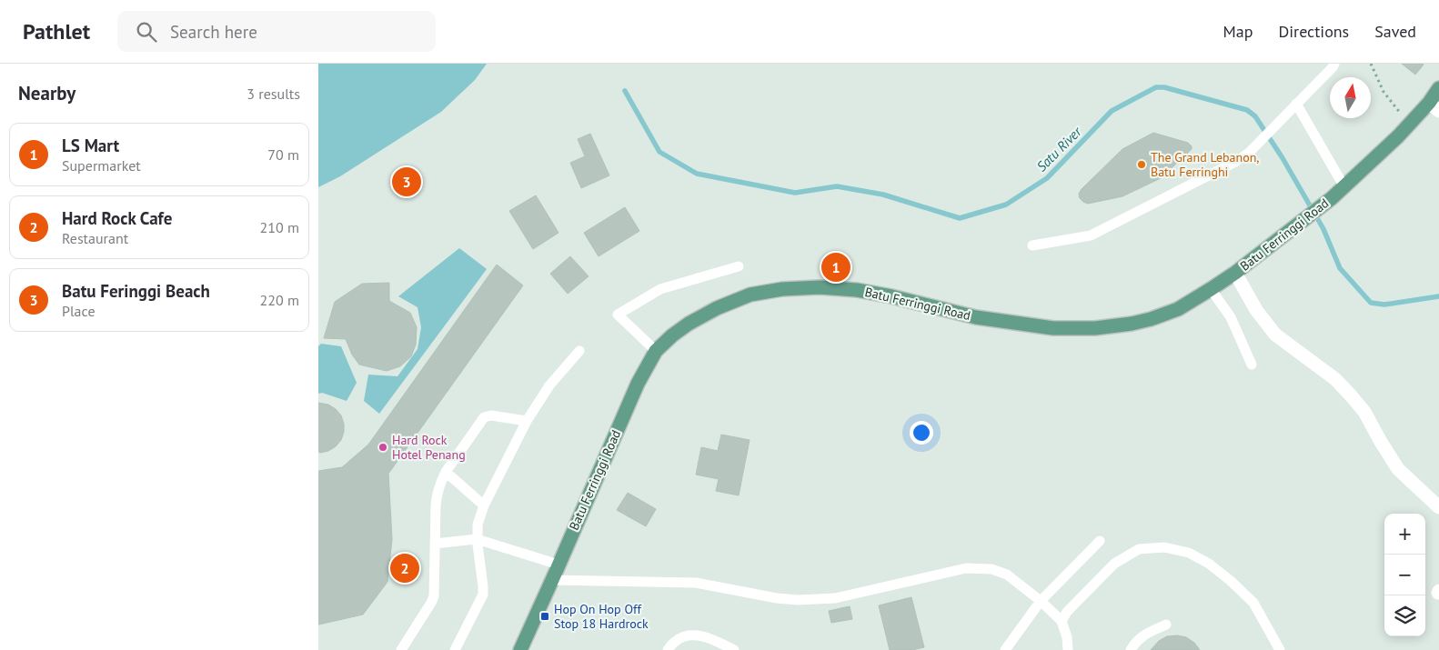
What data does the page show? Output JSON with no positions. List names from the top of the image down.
{
  "streets": {
    "main road": ["Batu Ferringgi Road"]
  },
  "water": ["Satu River"],
  "places": {
    "other": ["The Grand Lebanon, Batu Ferringhi", "Hard Rock Hotel Penang"],
    "transit": ["Hop On Hop Off Stop 18 Hardrock"]
  },
  "north": "top",
  "page": {
    "header": "Pathlet",
    "search": "Search here",
    "nav": ["Map", "Directions", "Saved"],
    "heading": ["Nearby", "3 results"],
    "list": [
      {
        "mark": "1",
        "name": "LS Mart",
        "note": "Supermarket",
        "value": "70 m"
      },
      {
        "mark": "2",
        "name": "Hard Rock Cafe",
        "note": "Restaurant",
        "value": "210 m"
      },
      {
        "mark": "3",
        "name": "Batu Feringgi Beach",
        "note": "Place",
        "value": "220 m"
      }
    ],
    "pins": ["3", "1", "2"],
    "map_buttons": ["+", "−"]
  }
}
